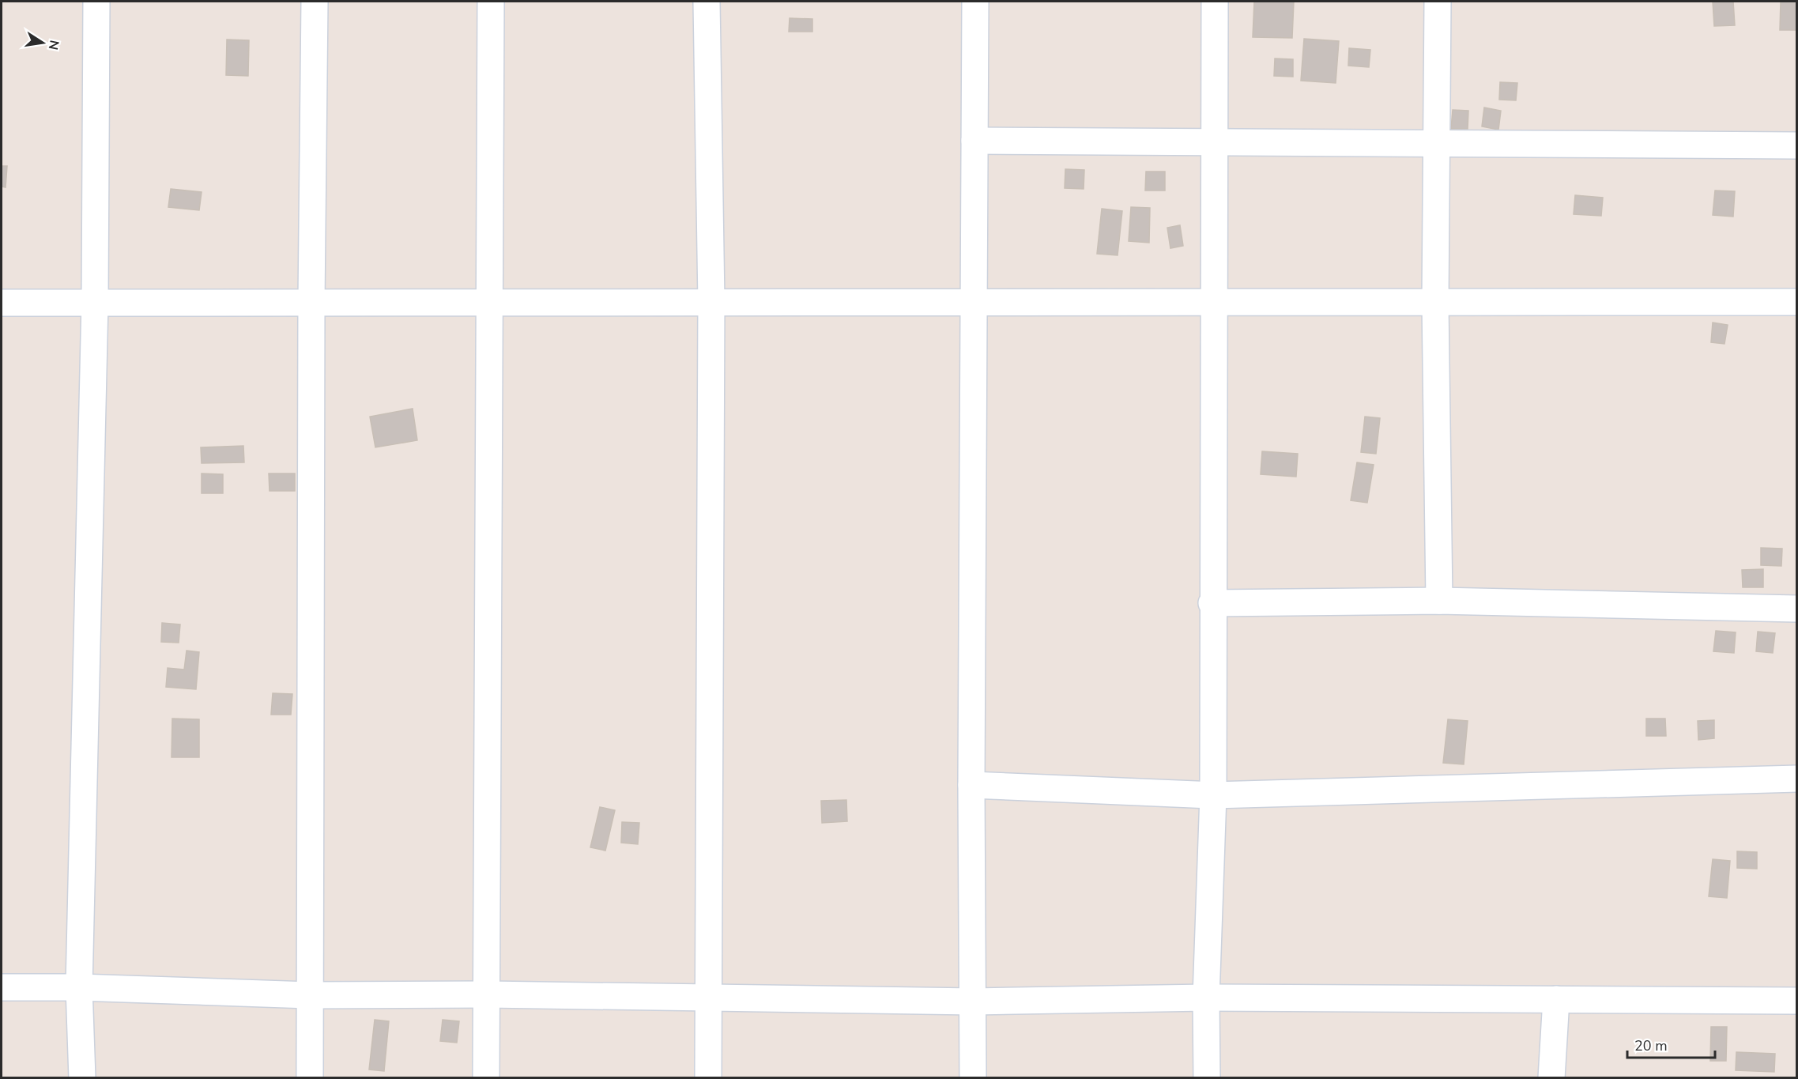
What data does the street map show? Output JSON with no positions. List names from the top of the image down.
{
  "scale_bar": "20 m",
  "north": "right"
}
